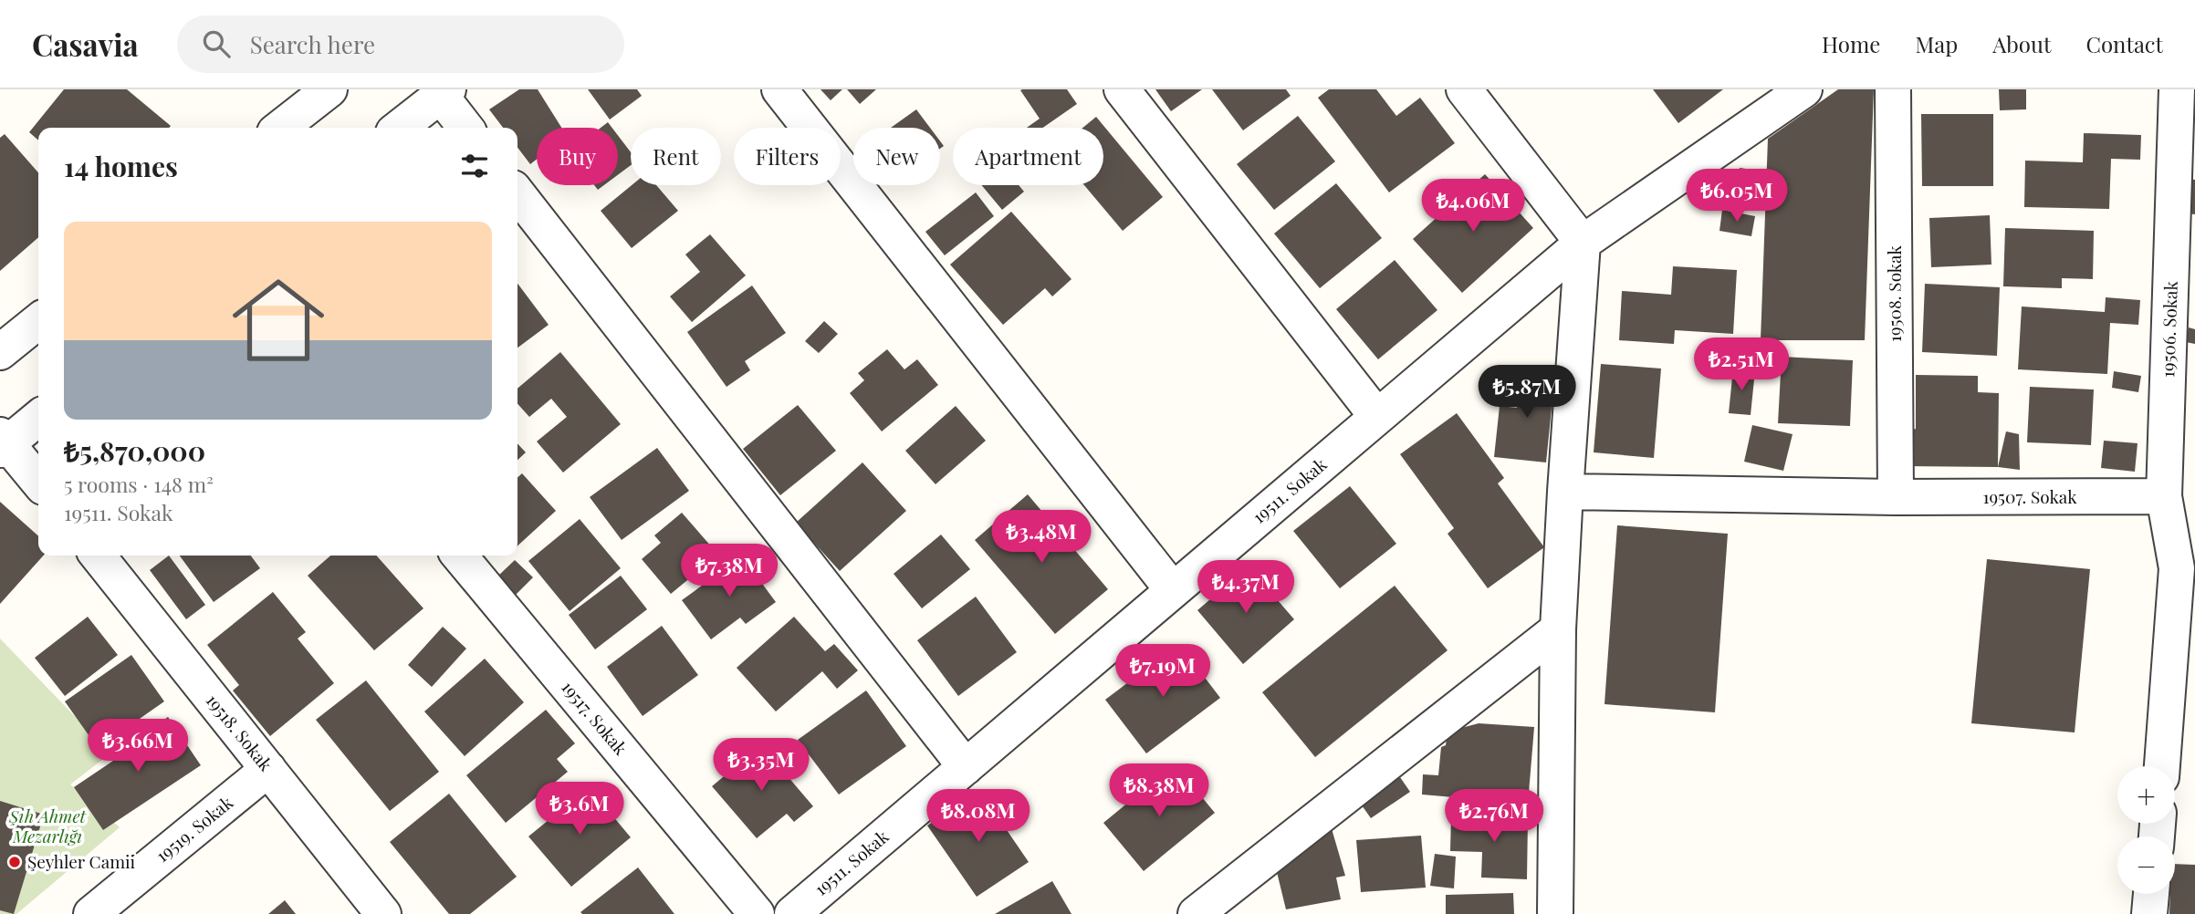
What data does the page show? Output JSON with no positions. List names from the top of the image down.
{
  "streets": {
    "street": [
      "19508. Sokak",
      "19506. Sokak",
      "19511. Sokak",
      "19507. Sokak",
      "19517. Sokak",
      "19518. Sokak",
      "19519. Sokak"
    ]
  },
  "crossings": [
    ["19508. Sokak", "19507. Sokak"],
    ["19506. Sokak", "19507. Sokak"],
    ["19518. Sokak", "19519. Sokak"]
  ],
  "parks": ["Şıh Ahmet Mezarlığı"],
  "places": ["Şeyhler Camii"],
  "page": {
    "header": "Casavia",
    "search": "Search here",
    "nav": [
      "Home",
      "Map",
      "About",
      "Contact"
    ],
    "chip": [
      "Buy",
      "Rent",
      "Filters",
      "New",
      "Apartment"
    ],
    "heading": "14 homes",
    "price": [
      "₺6.05M",
      "₺4.06M",
      "₺2.51M",
      "₺5.87M",
      "₺3.48M",
      "₺7.38M",
      "₺4.37M",
      "₺7.19M",
      "₺3.66M",
      "₺3.35M",
      "₺8.38M",
      "₺3.6M",
      "₺8.08M",
      "₺2.76M"
    ],
    "list": [
      {
        "name": "₺5,870,000",
        "note": "5 rooms · 148 m² · 19511. Sokak"
      }
    ],
    "map_buttons": ["+", "−"]
  }
}
